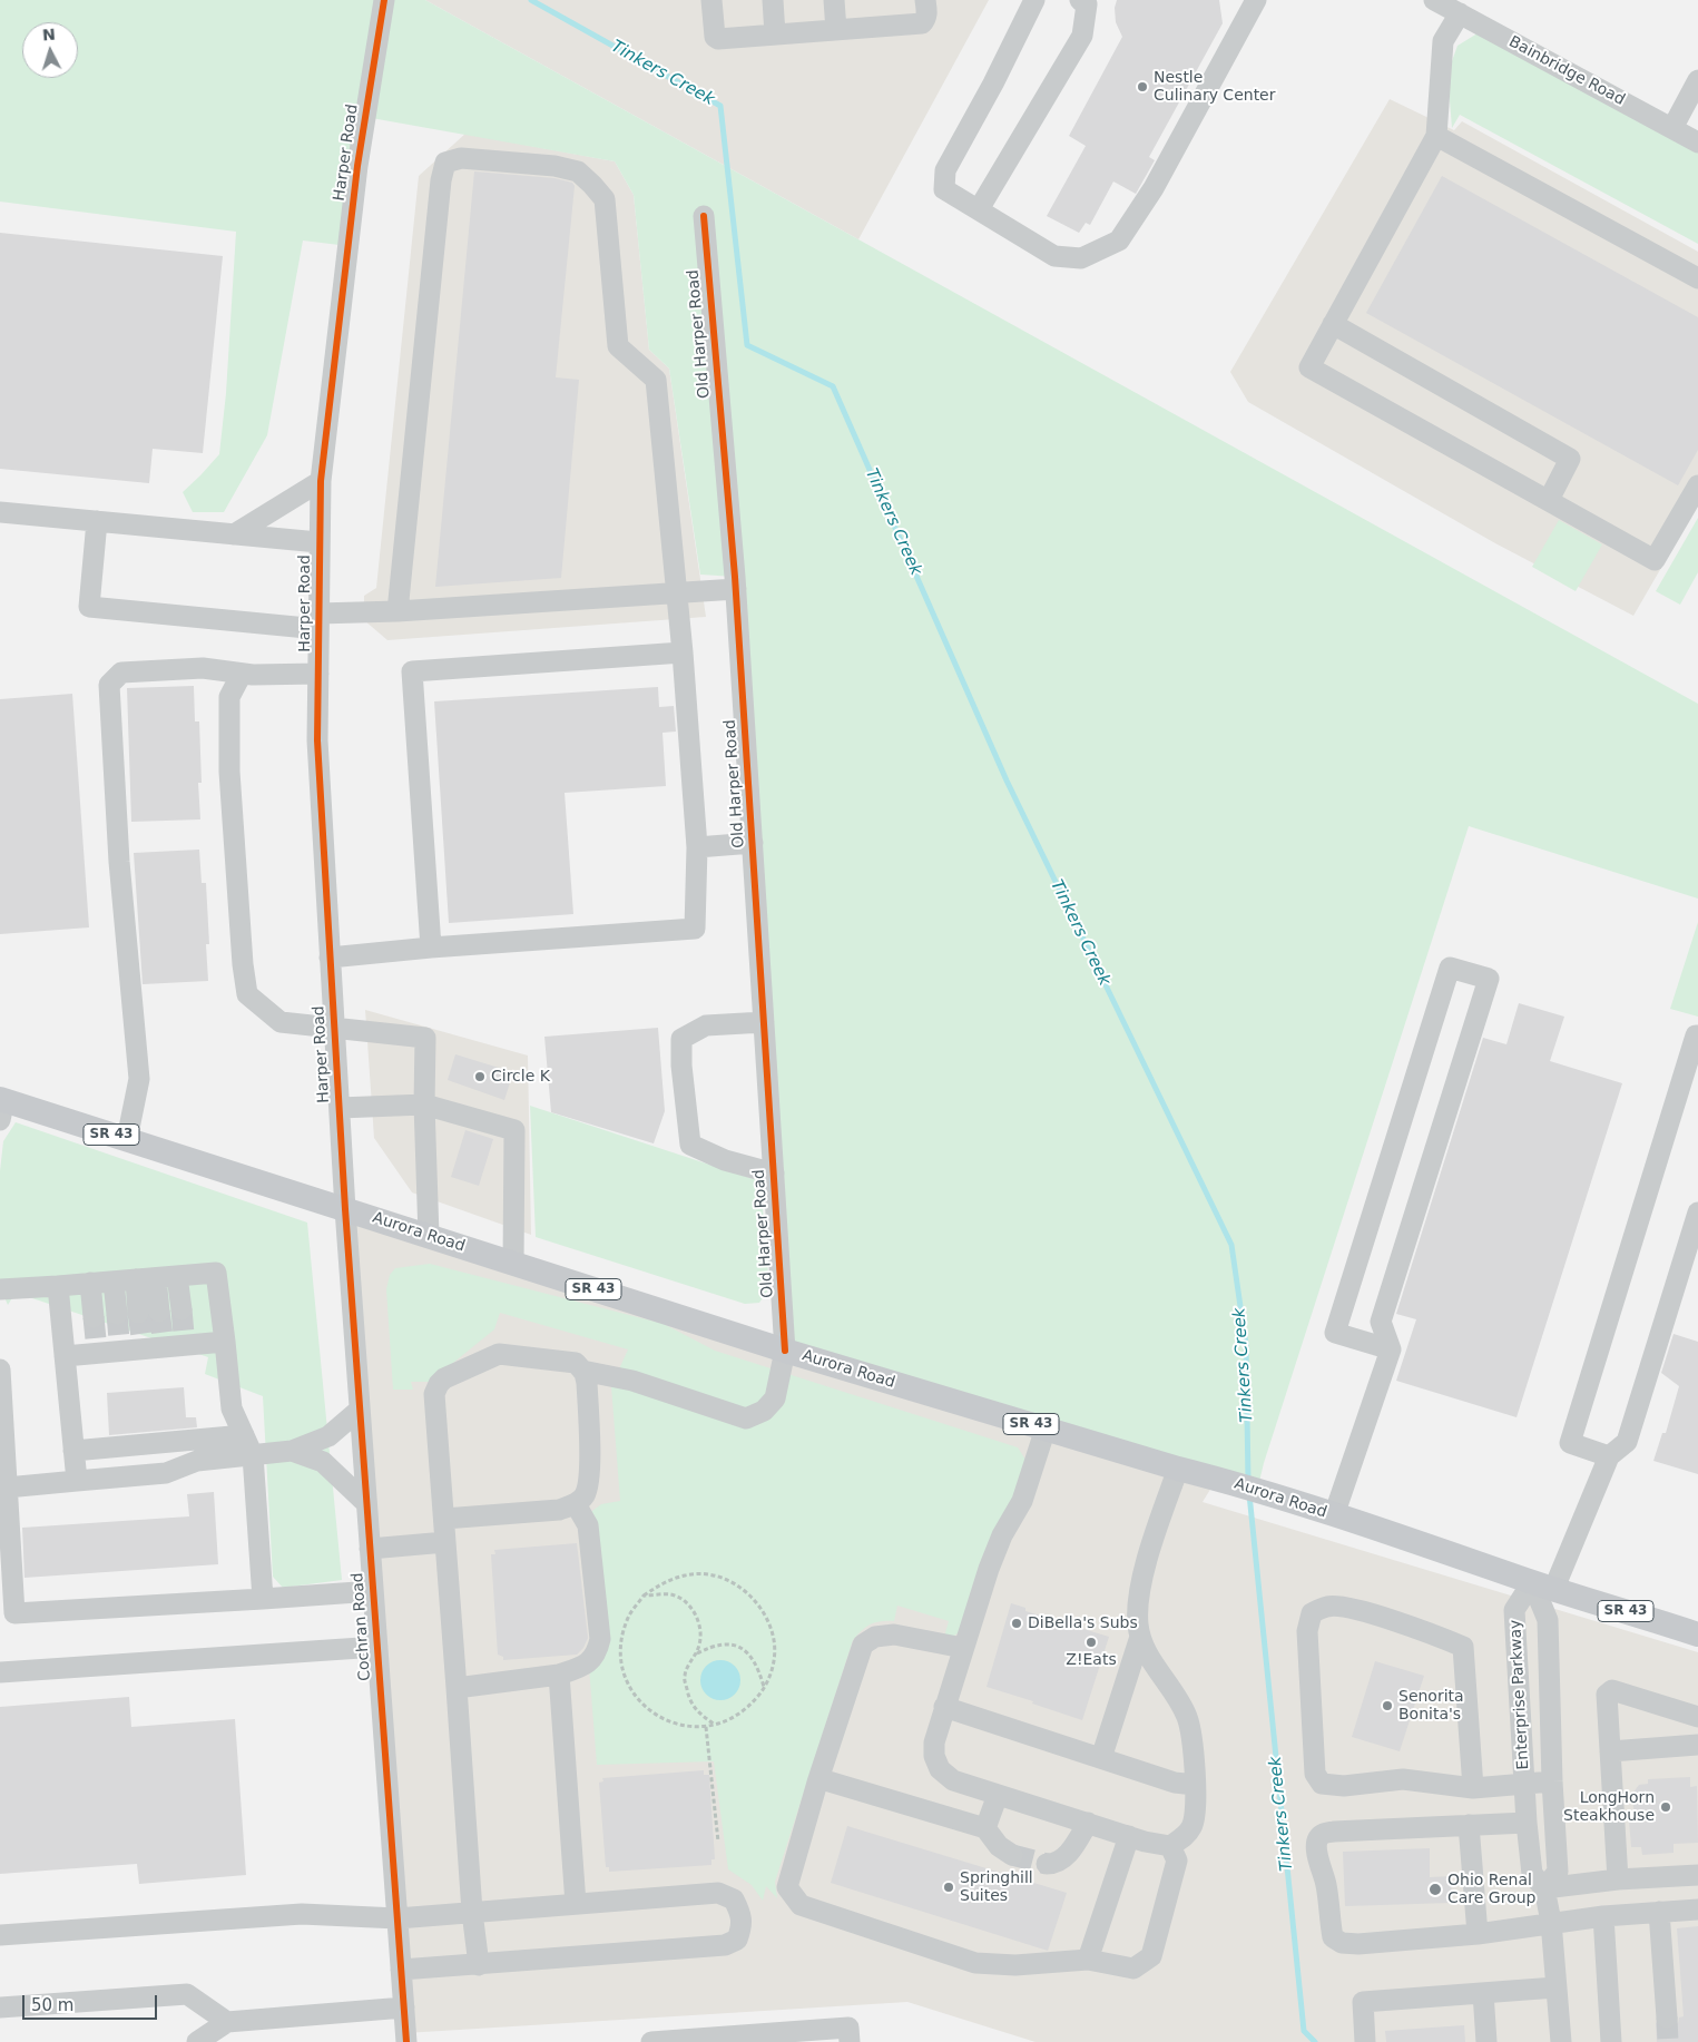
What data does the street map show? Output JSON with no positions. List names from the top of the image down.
{
  "streets": {
    "main road": ["SR 43", "Aurora Road"],
    "street": [
      "Bainbridge Road",
      "Harper Road",
      "Old Harper Road",
      "Cochran Road",
      "Enterprise Parkway"
    ]
  },
  "crossings": [
    ["Harper Road", "Aurora Road"],
    ["Harper Road", "Cochran Road"],
    ["Old Harper Road", "Aurora Road"],
    ["Aurora Road", "Cochran Road"],
    ["Aurora Road", "Enterprise Parkway"]
  ],
  "water": ["Tinkers Creek"],
  "places": [
    "Nestle Culinary Center",
    "Circle K",
    "DiBella's Subs",
    "Z!Eats",
    "Senorita Bonita's",
    "LongHorn Steakhouse",
    "Springhill Suites",
    "Ohio Renal Care Group"
  ],
  "scale_bar": "50 m",
  "north": "top"
}
